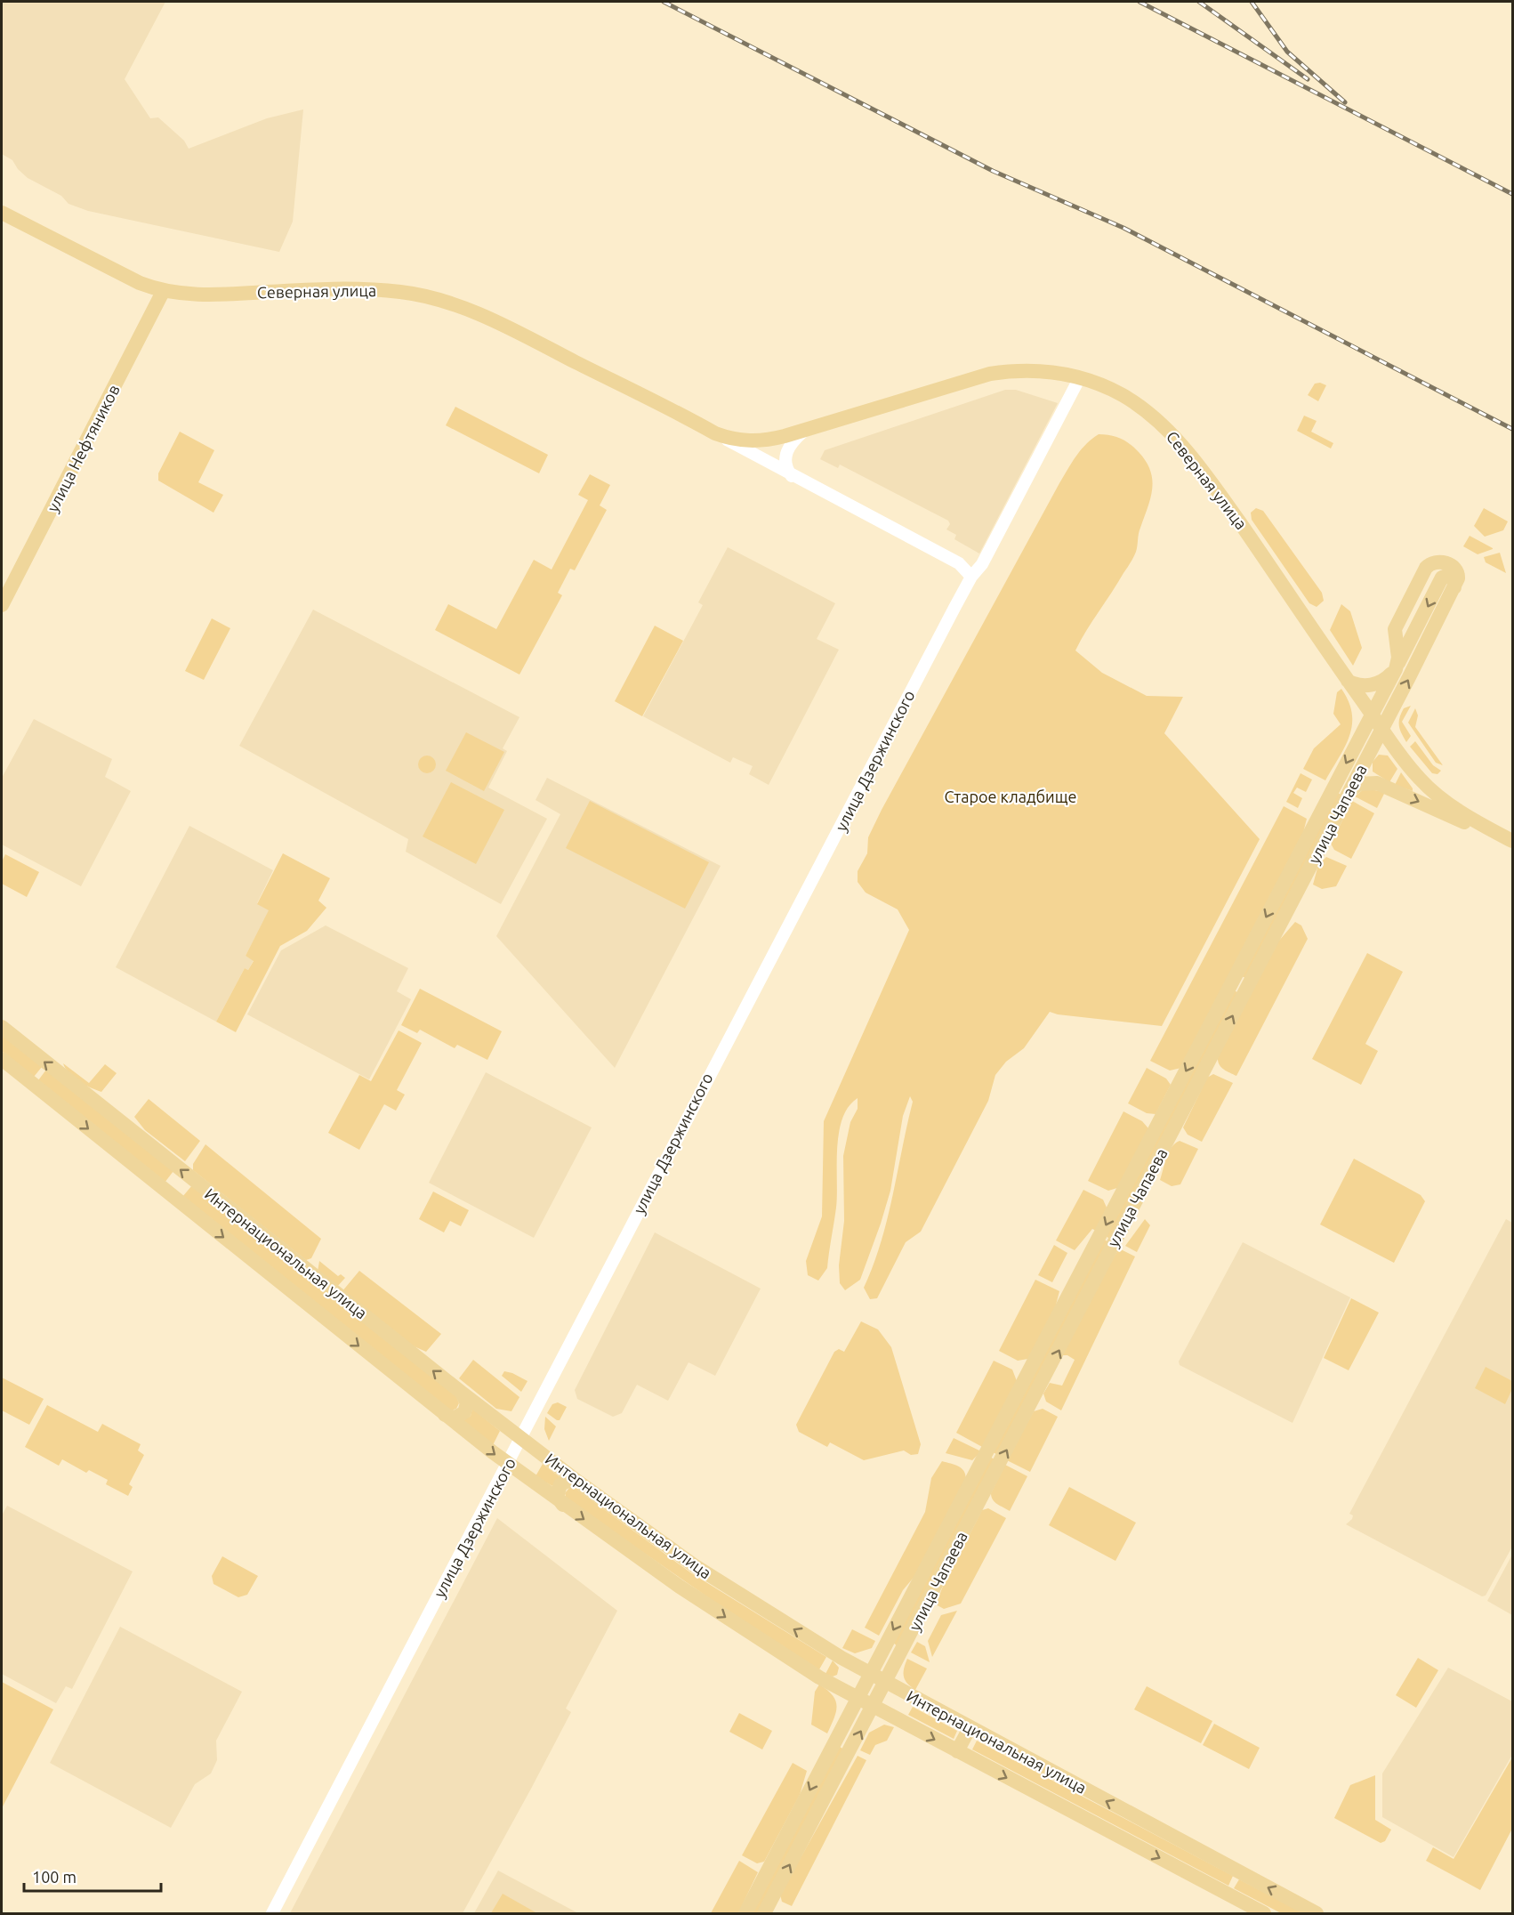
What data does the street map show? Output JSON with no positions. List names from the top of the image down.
{
  "streets": {
    "main road": [
      "Северная улица",
      "улица Нефтяников",
      "улица Чапаева",
      "Интернациональная улица"
    ],
    "street": ["улица Дзержинского"]
  },
  "crossings": [
    ["Северная улица", "улица Нефтяников"],
    ["Северная улица", "улица Дзержинского"],
    ["Северная улица", "улица Чапаева"],
    ["улица Дзержинского", "Интернациональная улица"],
    ["улица Чапаева", "Интернациональная улица"]
  ],
  "parks": ["Старое кладбище"],
  "scale_bar": "100 m"
}
